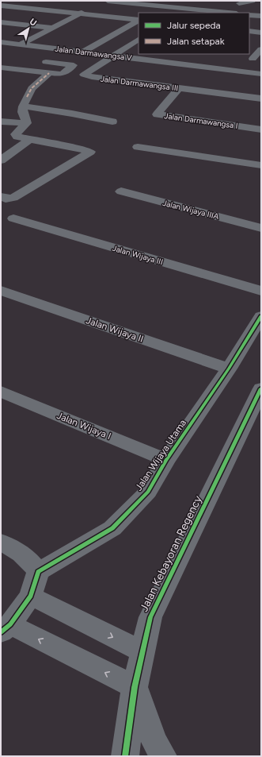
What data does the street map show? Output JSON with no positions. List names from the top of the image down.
{
  "streets": {
    "street": [
      "Jalan Darmawangsa V",
      "Jalan Darmawangsa III",
      "Jalan Darmawangsa I",
      "Jalan Wijaya IIIA",
      "Jalan Wijaya III",
      "Jalan Wijaya II",
      "Jalan Wijaya I",
      "Jalan Wijaya Utama",
      "Jalan Kebayoran Regency"
    ]
  },
  "crossings": [
    ["Jalan Darmawangsa V", "Jalan Darmawangsa III"],
    ["Jalan Darmawangsa III", "Jalan Darmawangsa I"],
    ["Jalan Wijaya II", "Jalan Wijaya Utama"],
    ["Jalan Wijaya I", "Jalan Wijaya Utama"]
  ],
  "legend": ["Jalur sepeda", "Jalan setapak"],
  "north": "top right"
}
